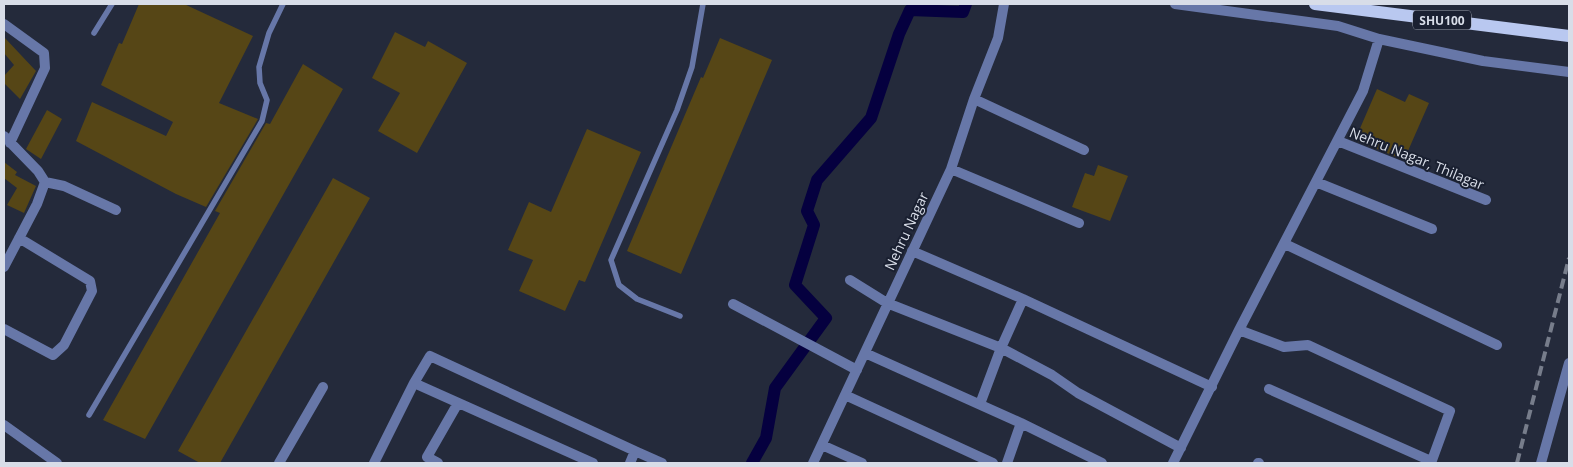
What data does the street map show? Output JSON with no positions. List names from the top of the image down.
{
  "streets": {
    "main road": ["SHU100"],
    "street": ["Nehru Nagar, Thilagar", "Nehru Nagar"]
  }
}
